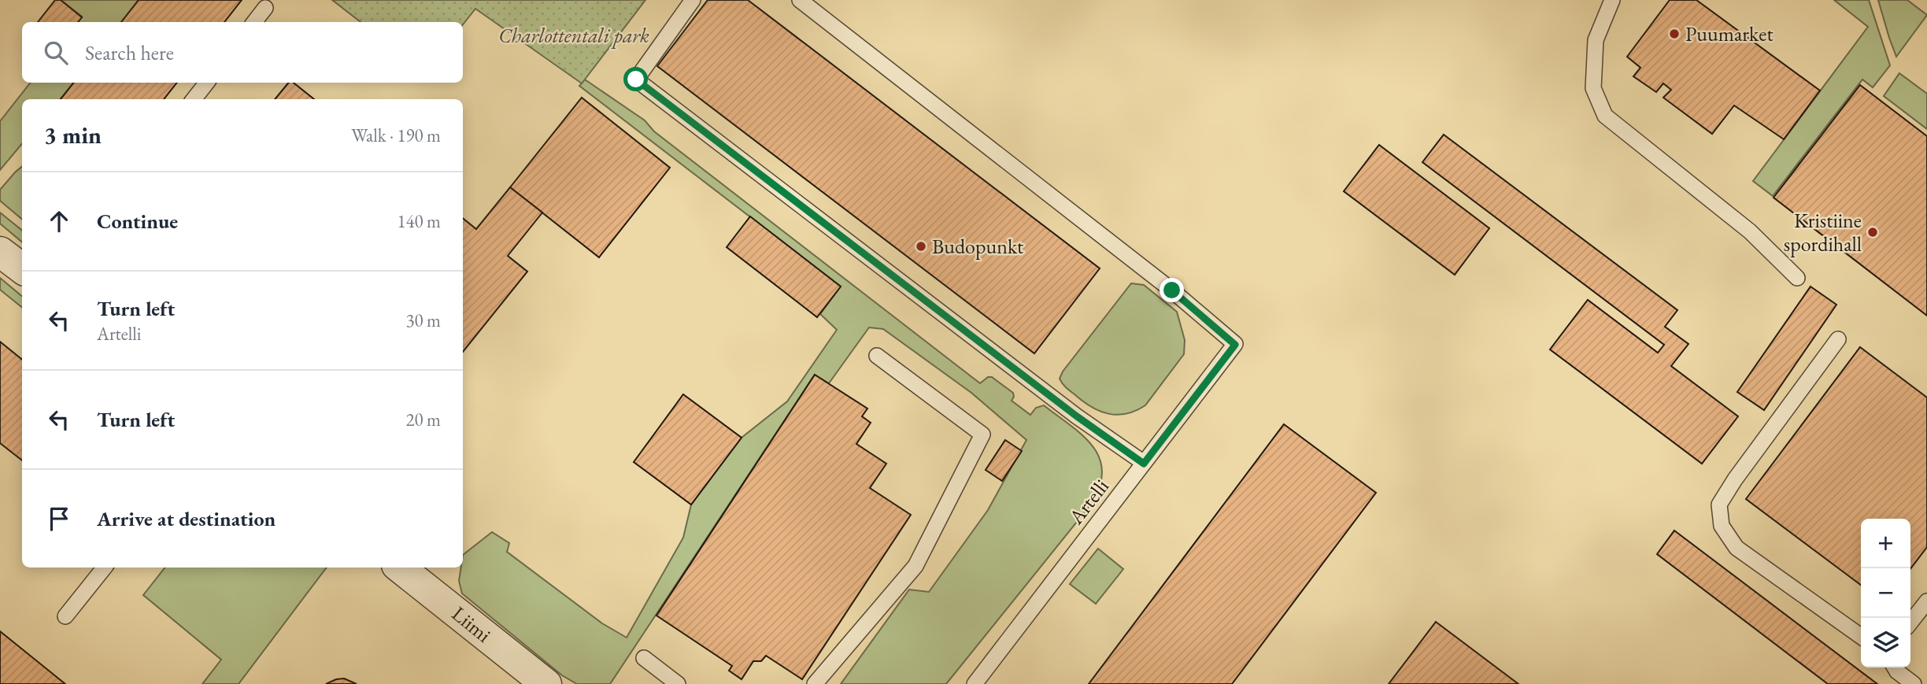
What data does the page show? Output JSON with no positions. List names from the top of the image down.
{
  "streets": {
    "street": ["Liimi"],
    "lane": ["Artelli"]
  },
  "parks": ["Charlottentali park"],
  "places": ["Puumarket", "Kristiine spordihall", "Budopunkt"],
  "page": {
    "search": "Search here",
    "heading": ["3 min", "Walk · 190 m"],
    "list": [
      ["Continue", "140 m"],
      ["Turn left", "Artelli", "30 m"],
      ["Turn left", "20 m"],
      "Arrive at destination"
    ],
    "map_buttons": ["+", "−"]
  }
}
